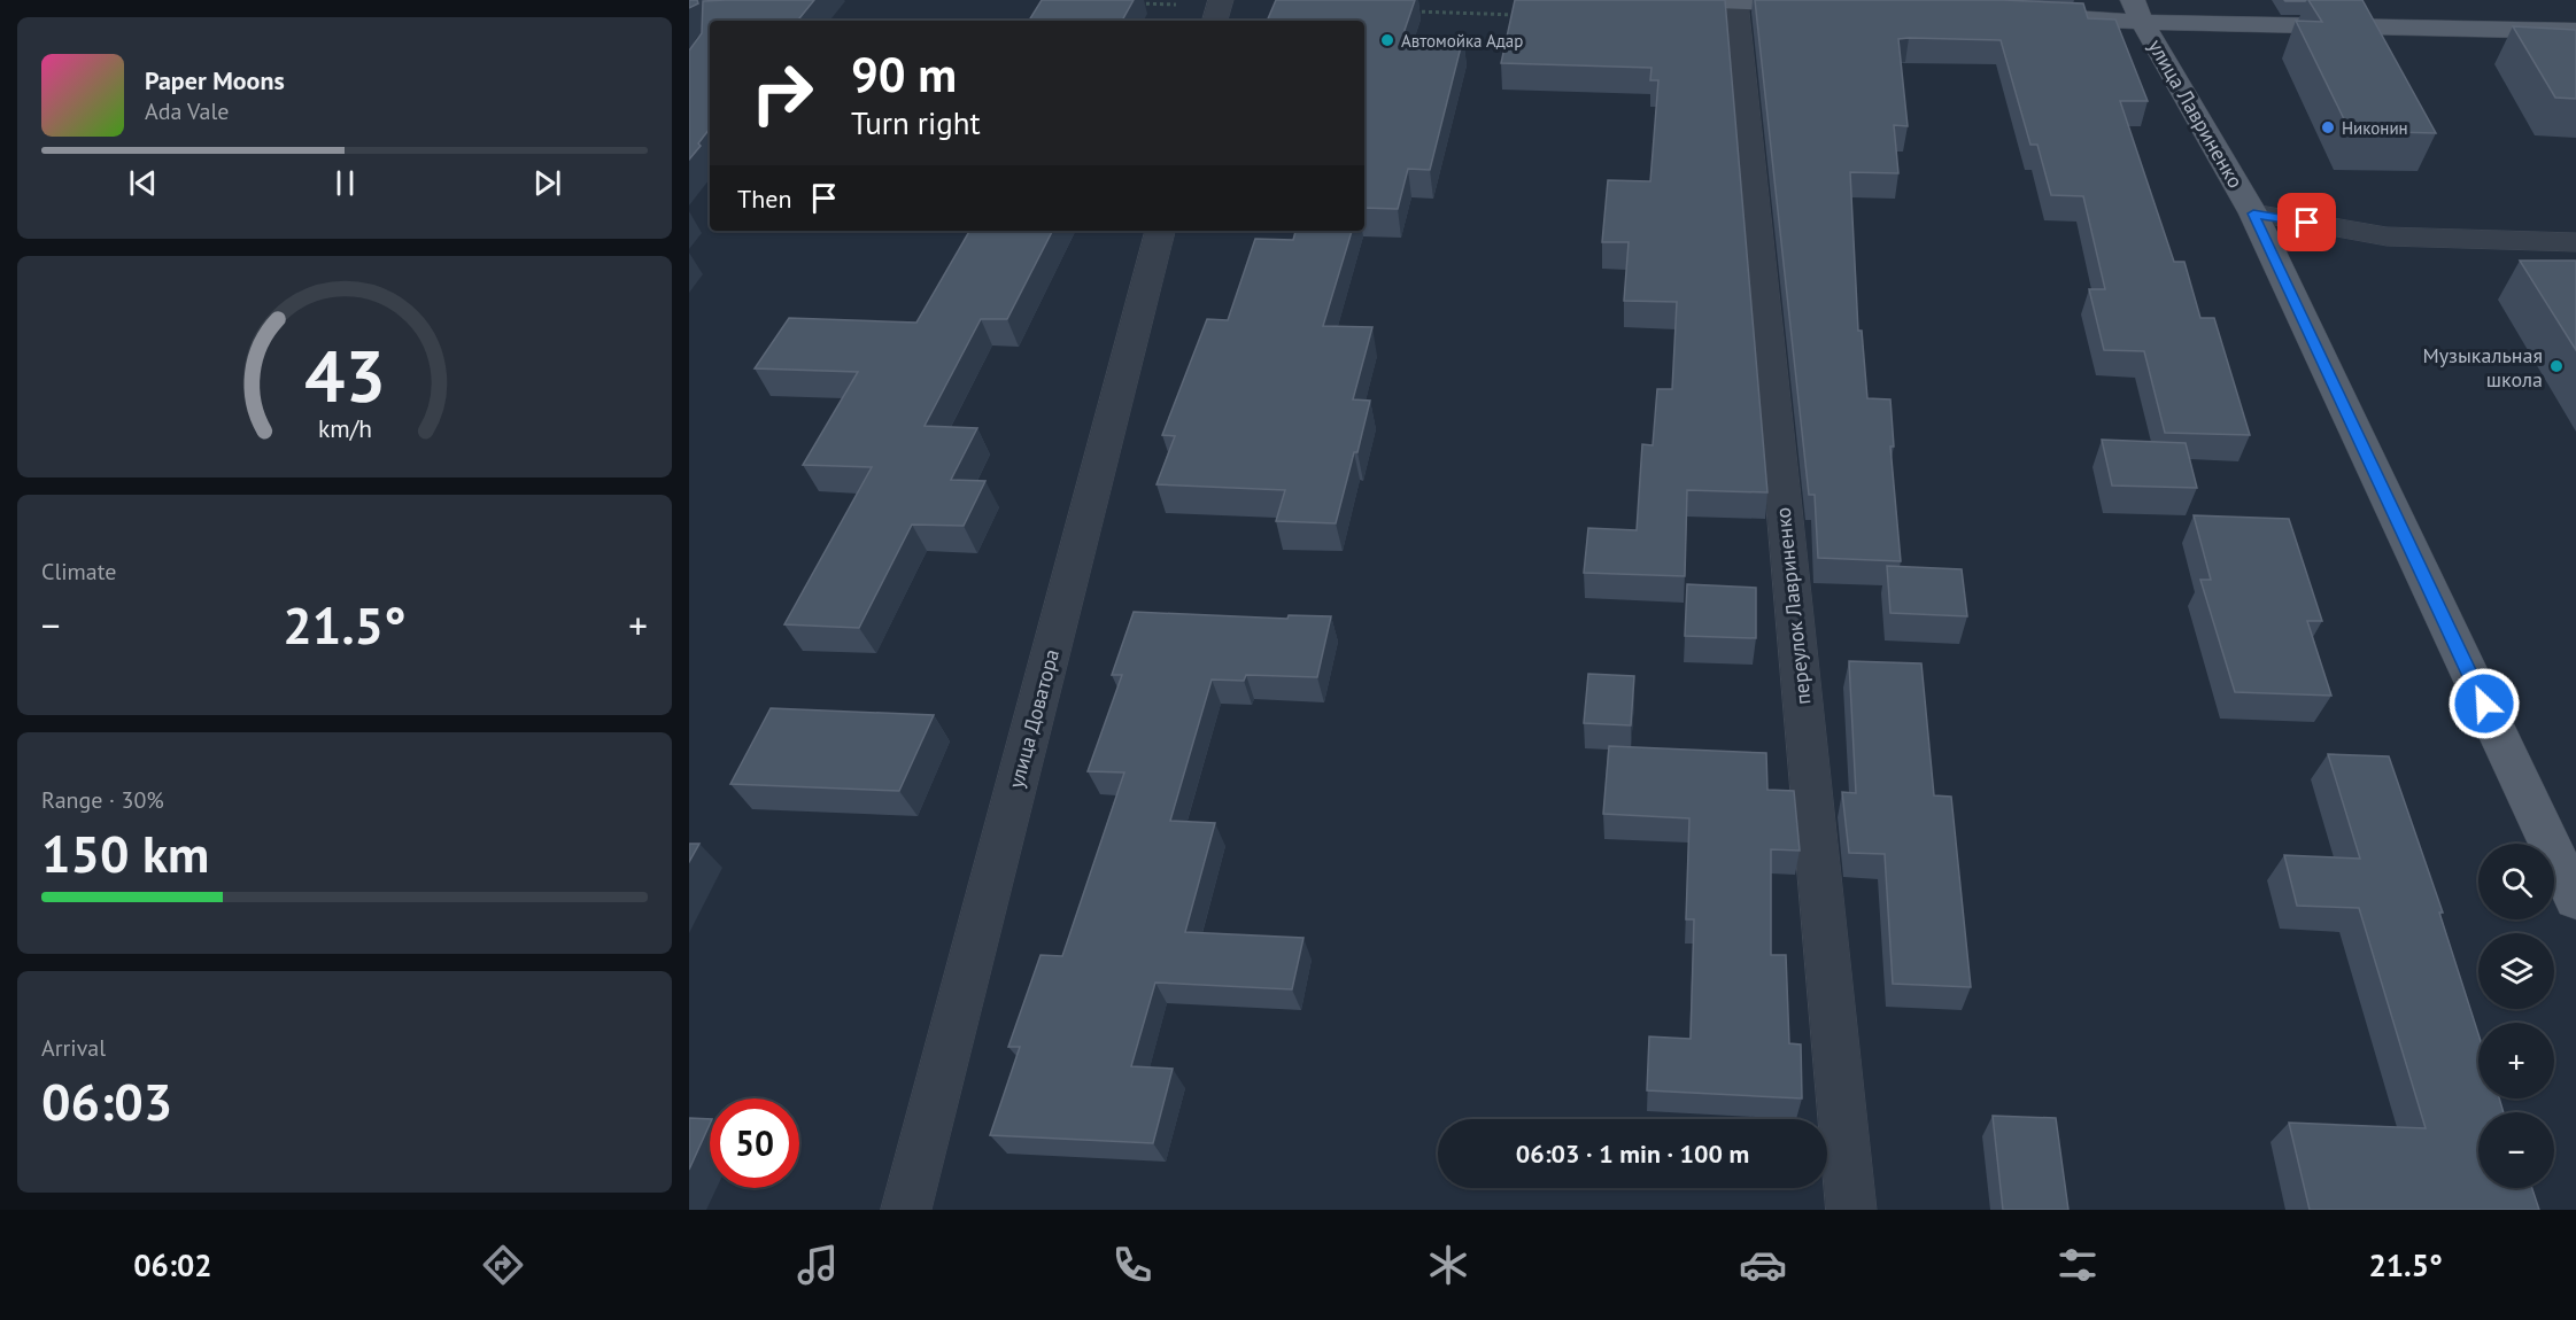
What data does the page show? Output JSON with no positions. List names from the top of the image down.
{
  "streets": {
    "main road": ["улица Лавриненко"],
    "street": ["переулок Лавриненко", "улица Доватора"]
  },
  "places": ["Автомойка Адар", "Никонин", "Музыкальная школа"],
  "page": {
    "turn": ["90 m", "Turn right"],
    "song": ["Paper Moons", "Ada Vale"],
    "then": "Then",
    "tile": [
      "Climate",
      ["Range · 30%", "150 km"],
      ["Arrival", "06:03"]
    ],
    "heat": ["−", "21.5°", "+"],
    "map_buttons": ["+", "−"],
    "limit": "50",
    "trip": "06:03 · 1 min · 100 m",
    "tabs": ["06:02", "21.5°"],
    "gauge": ["43", "km/h"]
  }
}
